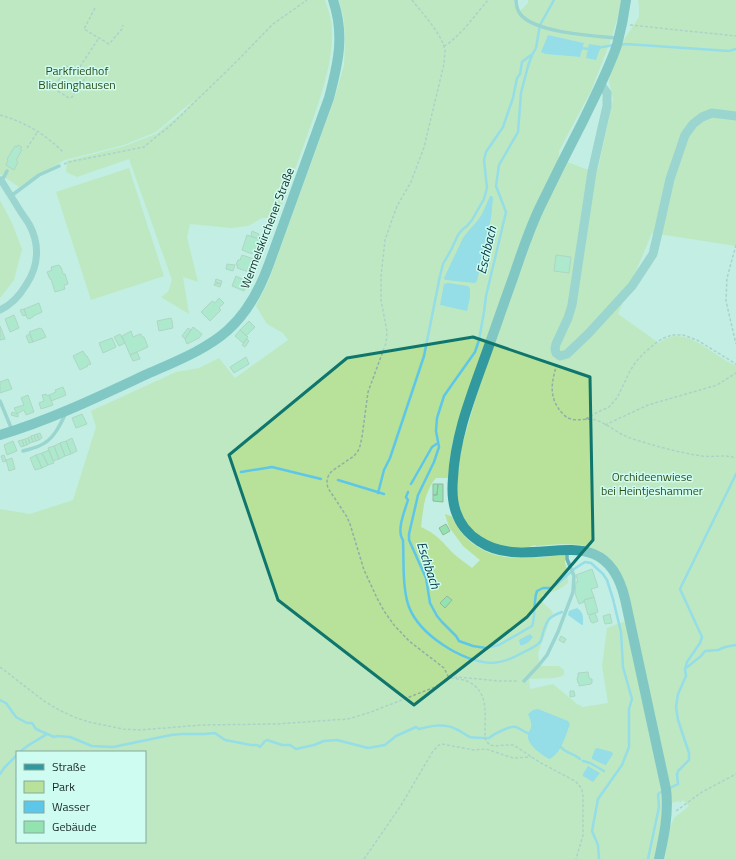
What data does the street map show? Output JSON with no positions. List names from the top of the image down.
{
  "streets": {
    "main road": ["Wermelskirchener Straße"]
  },
  "water": ["Eschbach"],
  "parks": ["Parkfriedhof Bliedinghausen", "Orchideenwiese bei Heintjeshammer"],
  "legend": [
    "Straße",
    "Park",
    "Wasser",
    "Gebäude"
  ]
}
